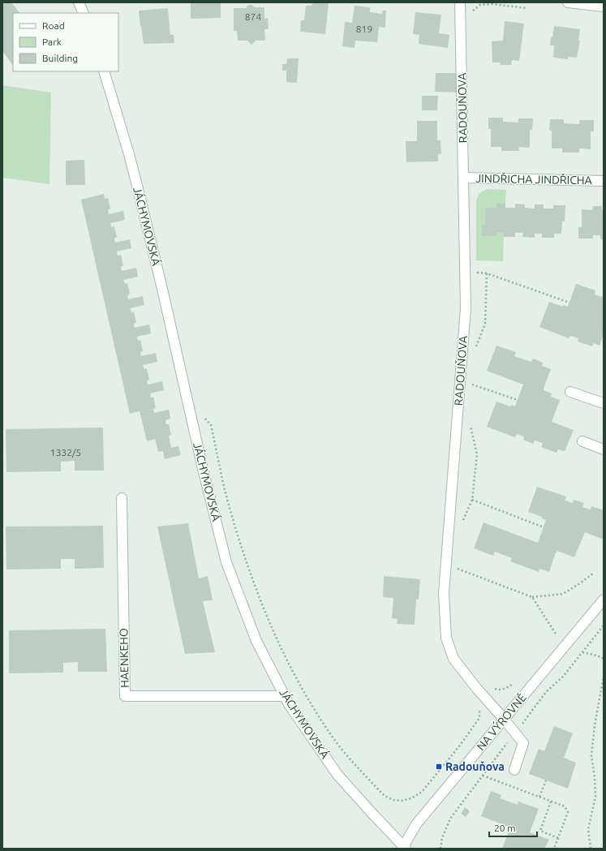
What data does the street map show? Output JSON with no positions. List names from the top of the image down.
{
  "streets": {
    "street": [
      "RADOUŇOVA",
      "JINDŘICHA JINDŘICHA",
      "JÁCHYMOVSKÁ",
      "HAENKEHO",
      "NA VÝROVNĚ"
    ]
  },
  "crossings": [
    ["RADOUŇOVA", "JINDŘICHA JINDŘICHA"],
    ["RADOUŇOVA", "NA VÝROVNĚ"],
    ["JÁCHYMOVSKÁ", "HAENKEHO"],
    ["JÁCHYMOVSKÁ", "NA VÝROVNĚ"]
  ],
  "places": {
    "transit": ["Radouňova"]
  },
  "house_numbers": ["874", "819", "1332/5"],
  "legend": ["Road", "Park", "Building"],
  "scale_bar": "20 m"
}
